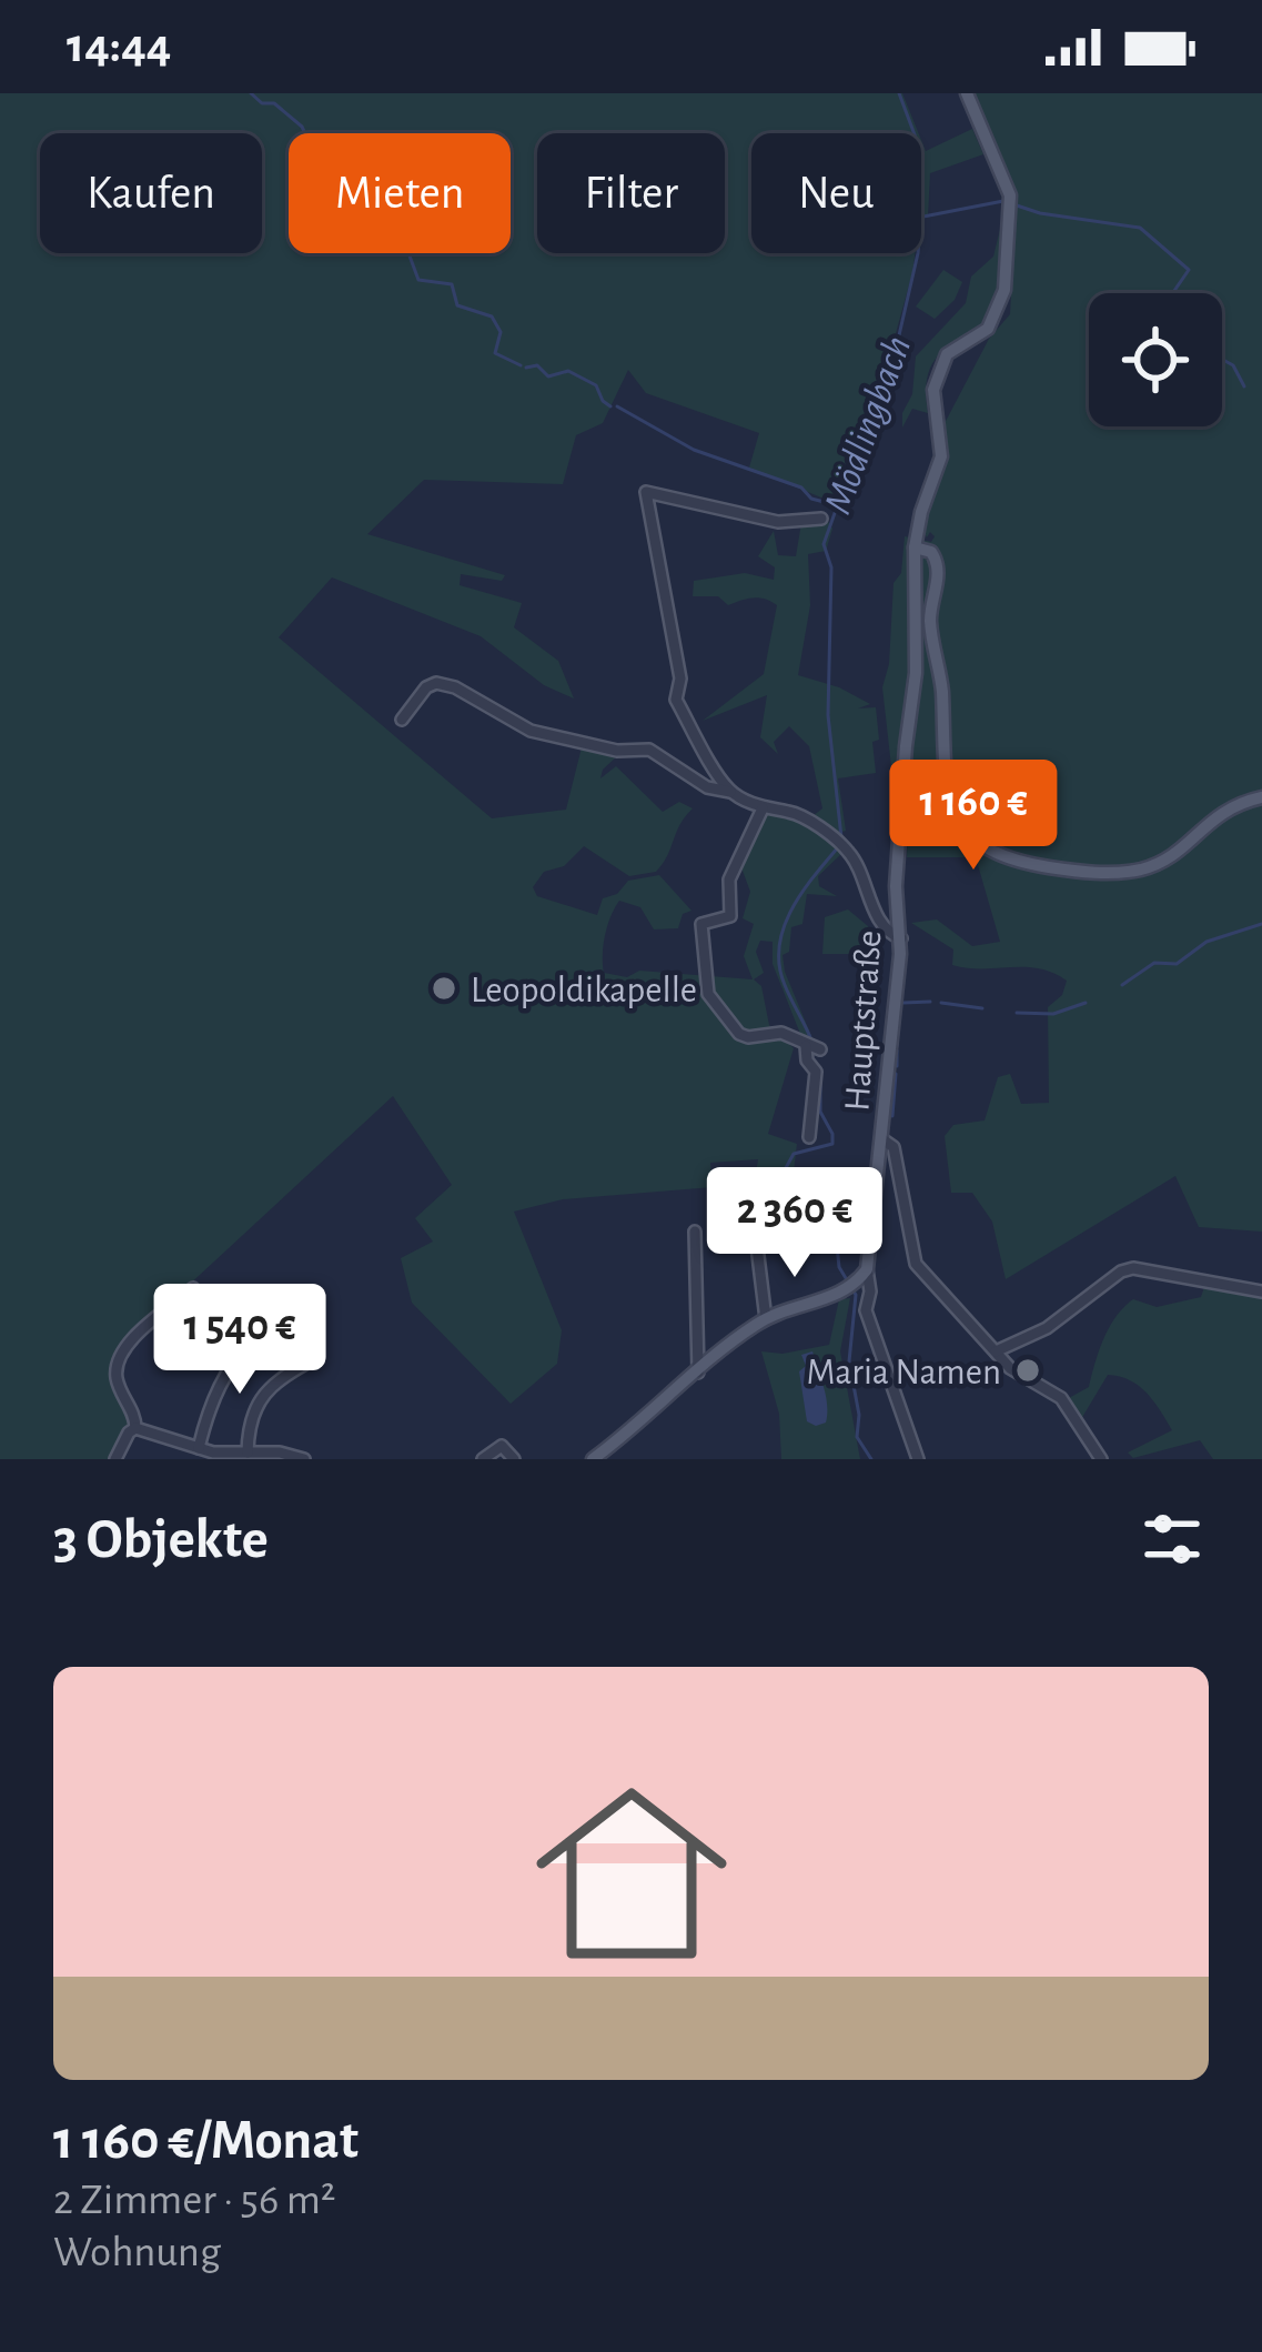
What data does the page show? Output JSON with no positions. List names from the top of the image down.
{
  "streets": {
    "main road": ["Hauptstraße"]
  },
  "water": ["Mödlingbach"],
  "places": ["Leopoldikapelle", "Maria Namen"],
  "page": {
    "status": "14:44",
    "chip": [
      "Kaufen",
      "Mieten",
      "Filter",
      "Neu"
    ],
    "price": ["1 160 €", "2 360 €", "1 540 €"],
    "heading": "3 Objekte",
    "list": [
      {
        "name": "1 160 €/Monat",
        "note": "2 Zimmer · 56 m² · Wohnung"
      }
    ]
  }
}
